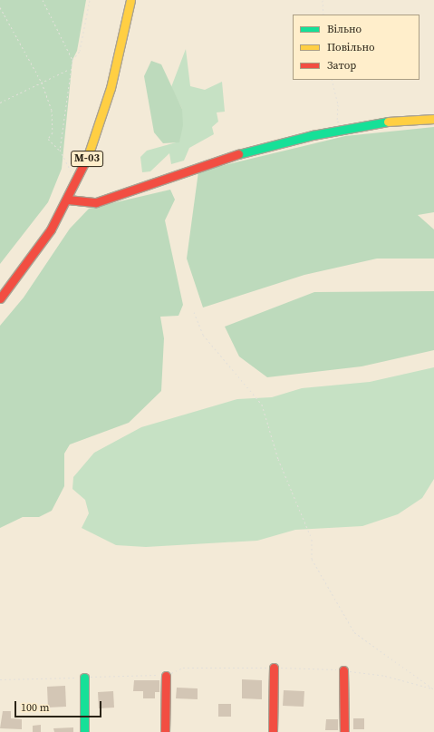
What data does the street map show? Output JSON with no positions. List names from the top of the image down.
{
  "streets": {
    "main road": ["М-03"]
  },
  "legend": ["Вільно", "Повільно", "Затор"],
  "scale_bar": "100 m"
}
